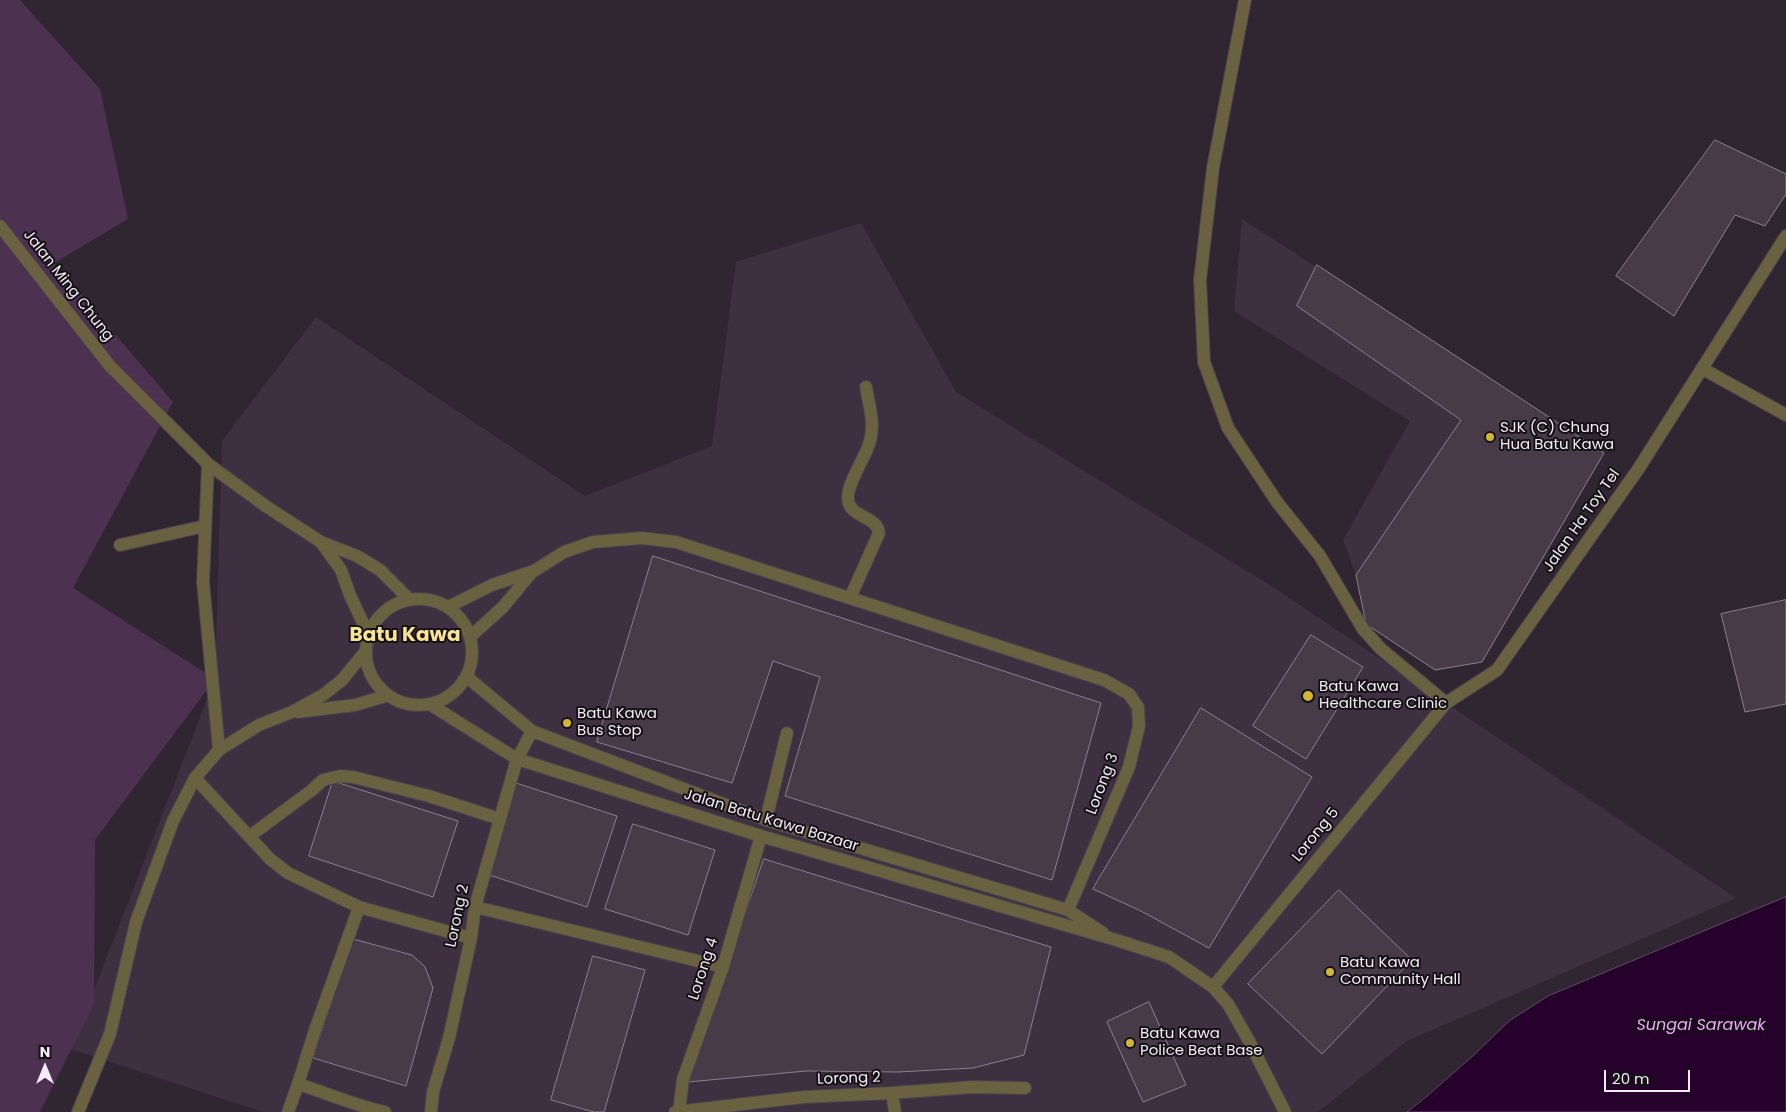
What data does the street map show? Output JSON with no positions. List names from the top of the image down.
{
  "streets": {
    "street": [
      "Jalan Ming Chung",
      "Jalan Ha Toy Tel",
      "Lorong 3",
      "Jalan Batu Kawa Bazaar",
      "Lorong 5",
      "Lorong 2",
      "Lorong 4"
    ]
  },
  "crossings": [
    ["Jalan Ha Toy Tel", "Lorong 5"],
    ["Lorong 3", "Jalan Batu Kawa Bazaar"],
    ["Jalan Batu Kawa Bazaar", "Lorong 5"],
    ["Jalan Batu Kawa Bazaar", "Lorong 2"],
    ["Jalan Batu Kawa Bazaar", "Lorong 4"],
    ["Lorong 2", "Lorong 4"]
  ],
  "districts": ["Batu Kawa"],
  "water": ["Sungai Sarawak"],
  "places": [
    "SJK (C) Chung Hua Batu Kawa",
    "Batu Kawa Healthcare Clinic",
    "Batu Kawa Bus Stop",
    "Batu Kawa Community Hall",
    "Batu Kawa Police Beat Base"
  ],
  "scale_bar": "20 m",
  "north": "top"
}
